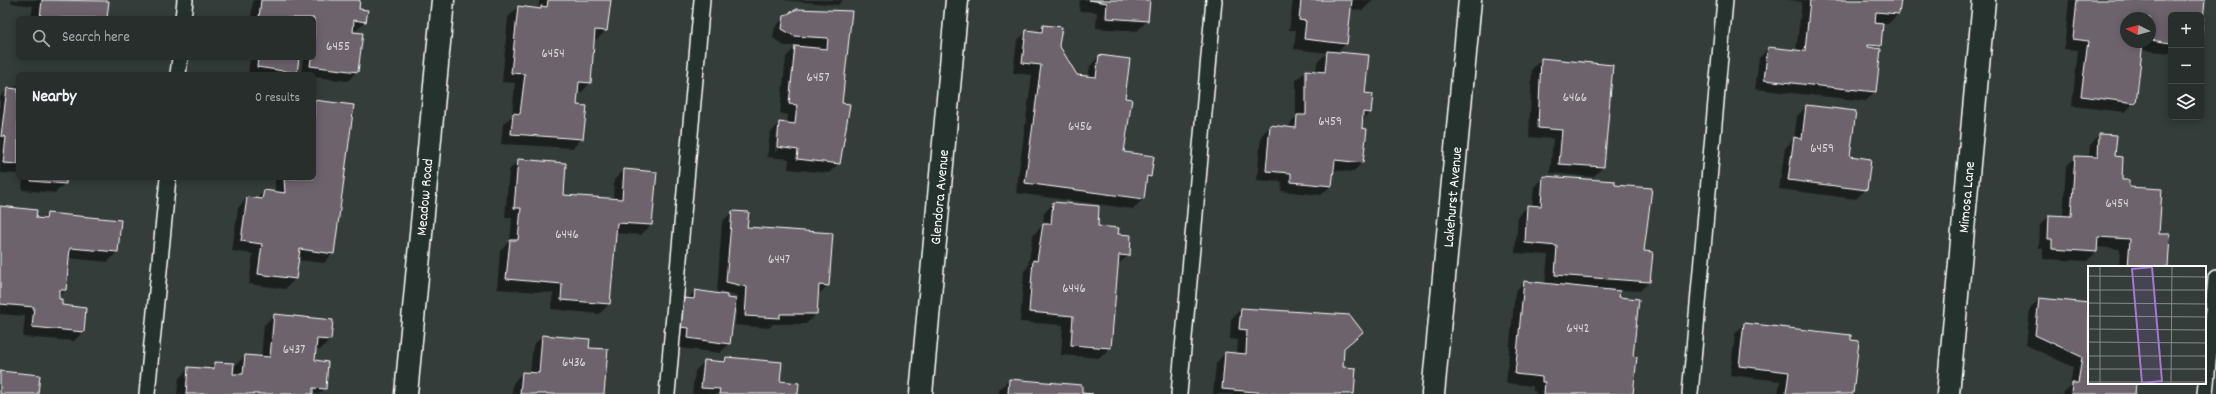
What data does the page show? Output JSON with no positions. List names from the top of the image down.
{
  "streets": {
    "street": [
      "Meadow Road",
      "Glendora Avenue",
      "Lakehurst Avenue",
      "Mimosa Lane"
    ]
  },
  "house_numbers": [
    "6455",
    "6454",
    "6457",
    "6466",
    "6459",
    "6456",
    "6459",
    "6454",
    "6446",
    "6447",
    "6446",
    "6442",
    "6437",
    "6436"
  ],
  "north": "left",
  "page": {
    "map_buttons": ["+", "−"],
    "search": "Search here",
    "heading": ["Nearby", "0 results"]
  }
}
